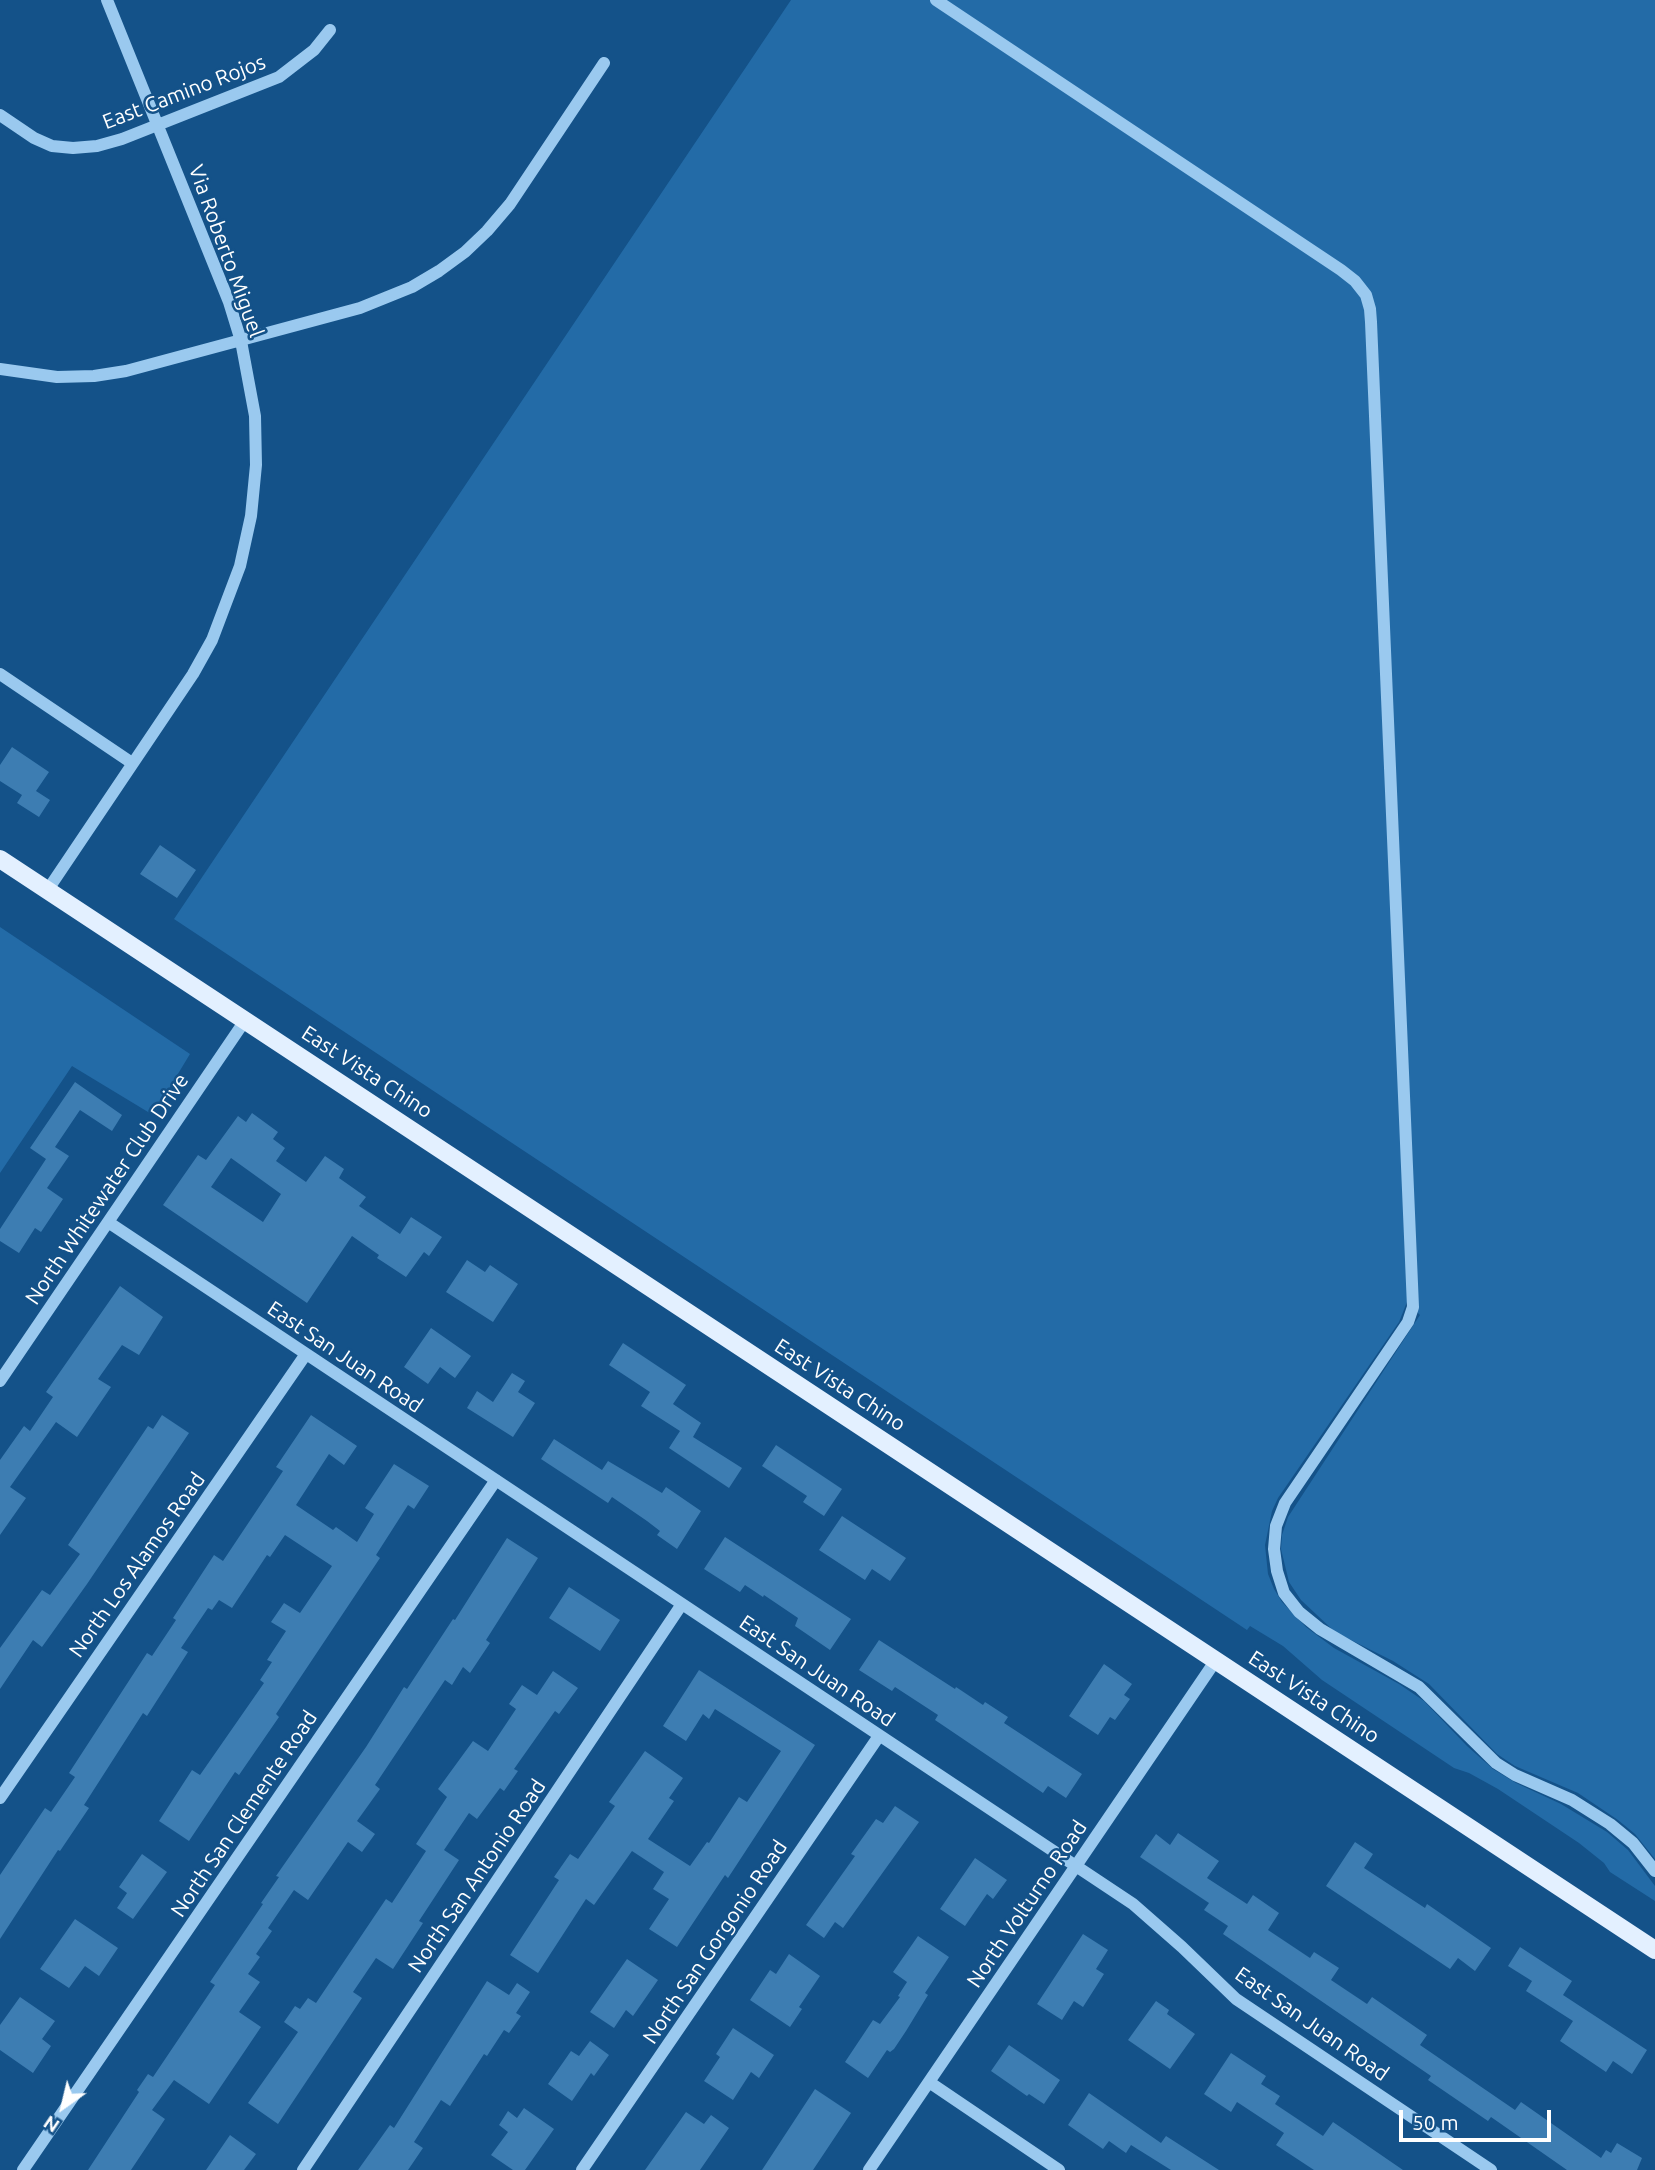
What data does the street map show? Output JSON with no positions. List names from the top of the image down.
{
  "streets": {
    "main road": ["East Vista Chino"],
    "street": [
      "East Camino Rojos",
      "Via Roberto Miguel",
      "North Whitewater Club Drive",
      "East San Juan Road",
      "North Los Alamos Road",
      "North San Clemente Road",
      "North San Antonio Road",
      "North Volturno Road",
      "North San Gorgonio Road"
    ]
  },
  "crossings": [
    ["East Camino Rojos", "Via Roberto Miguel"],
    ["Via Roberto Miguel", "East Vista Chino"],
    ["East Vista Chino", "North Whitewater Club Drive"],
    ["East Vista Chino", "North Volturno Road"],
    ["North Whitewater Club Drive", "East San Juan Road"],
    ["East San Juan Road", "North Los Alamos Road"],
    ["East San Juan Road", "North San Clemente Road"],
    ["East San Juan Road", "North San Antonio Road"],
    ["East San Juan Road", "North Volturno Road"],
    ["East San Juan Road", "North San Gorgonio Road"]
  ],
  "scale_bar": "50 m",
  "north": "bottom left"
}
